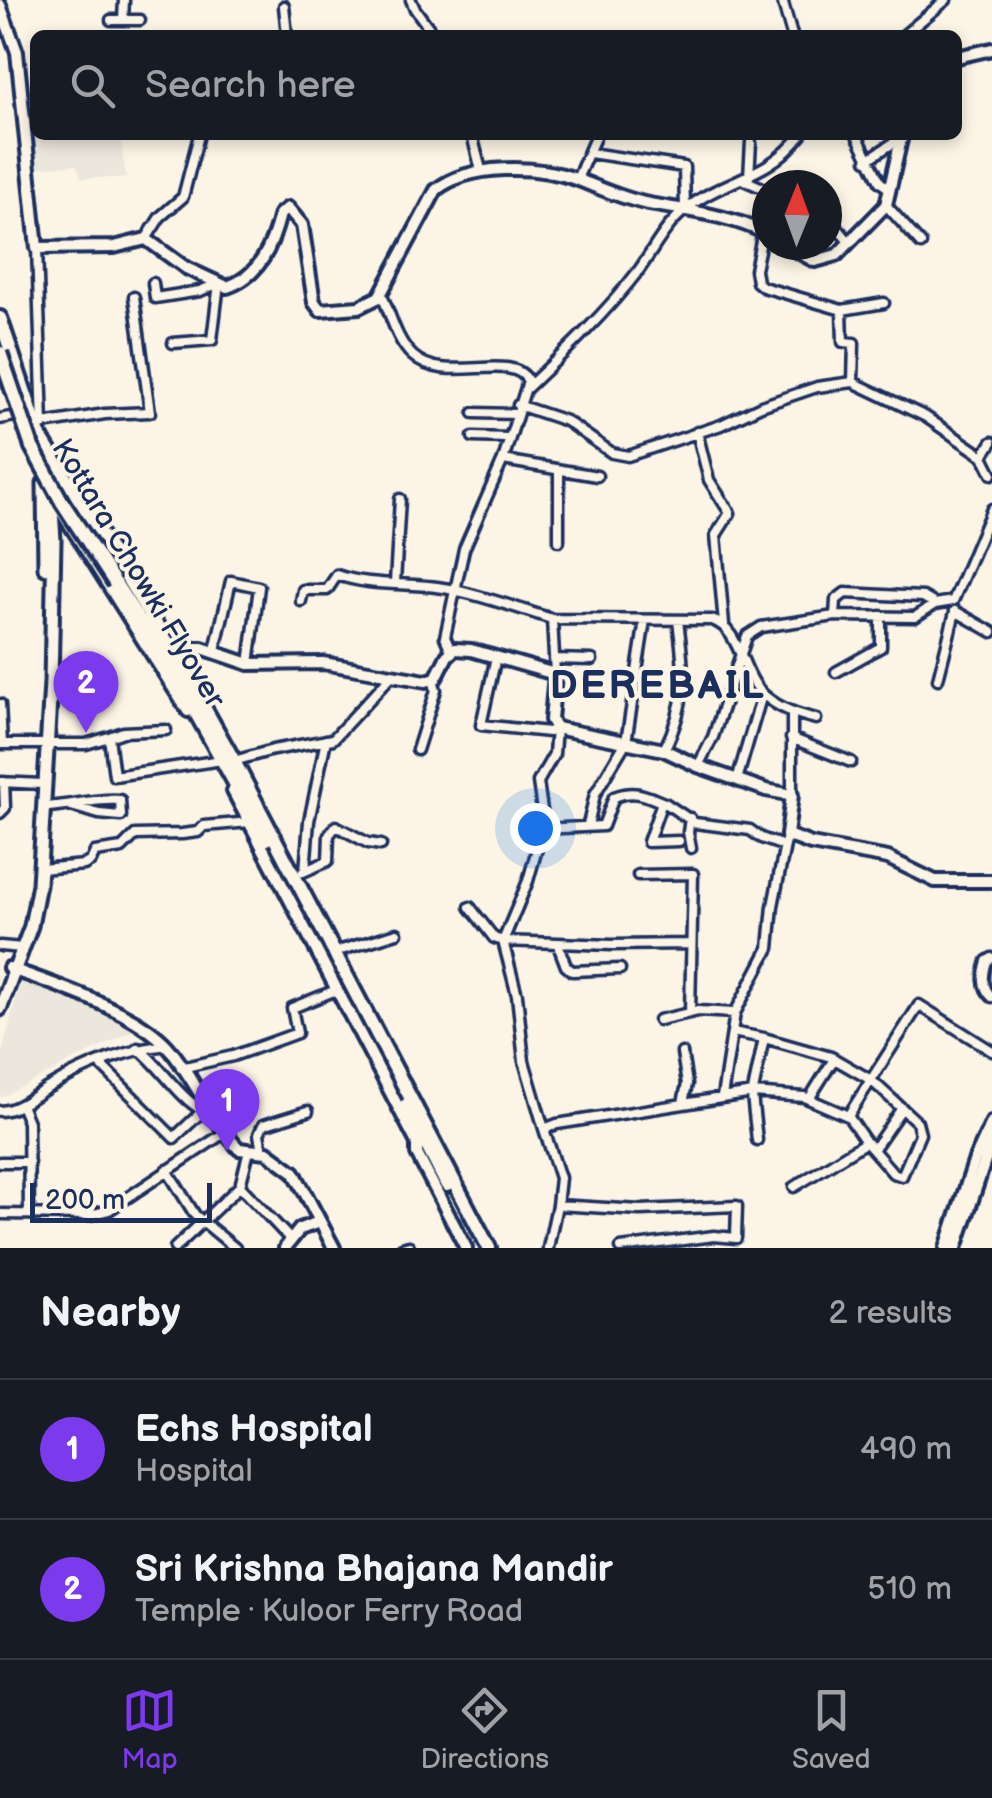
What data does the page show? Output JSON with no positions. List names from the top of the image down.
{
  "streets": {
    "highway": ["Kottara Chowki Flyover"]
  },
  "districts": ["DEREBAIL"],
  "scale_bar": "200 m",
  "north": "top",
  "page": {
    "search": "Search here",
    "pins": ["2", "1"],
    "scale": "200 m",
    "heading": ["Nearby", "2 results"],
    "list": [
      {
        "mark": "1",
        "name": "Echs Hospital",
        "note": "Hospital",
        "value": "490 m"
      },
      {
        "mark": "2",
        "name": "Sri Krishna Bhajana Mandir",
        "note": "Temple · Kuloor Ferry Road",
        "value": "510 m"
      }
    ],
    "nav": ["Map", "Directions", "Saved"]
  }
}
